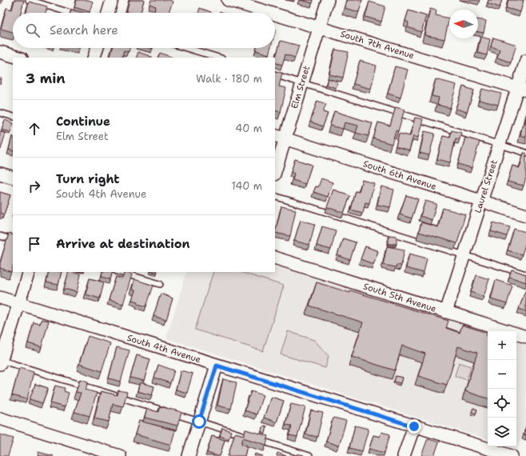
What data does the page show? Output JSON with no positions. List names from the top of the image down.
{
  "streets": {
    "street": [
      "South 7th Avenue",
      "Elm Street",
      "South 6th Avenue",
      "Laurel Street",
      "South 5th Avenue",
      "South 4th Avenue"
    ]
  },
  "crossings": [
    ["South 7th Avenue", "Elm Street"],
    ["South 7th Avenue", "Laurel Street"],
    ["Elm Street", "South 6th Avenue"],
    ["South 6th Avenue", "Laurel Street"],
    ["Laurel Street", "South 5th Avenue"]
  ],
  "north": "left",
  "page": {
    "search": "Search here",
    "heading": ["3 min", "Walk · 180 m"],
    "list": [
      ["Continue", "Elm Street", "40 m"],
      ["Turn right", "South 4th Avenue", "140 m"],
      "Arrive at destination"
    ],
    "map_buttons": ["+", "−"]
  }
}
